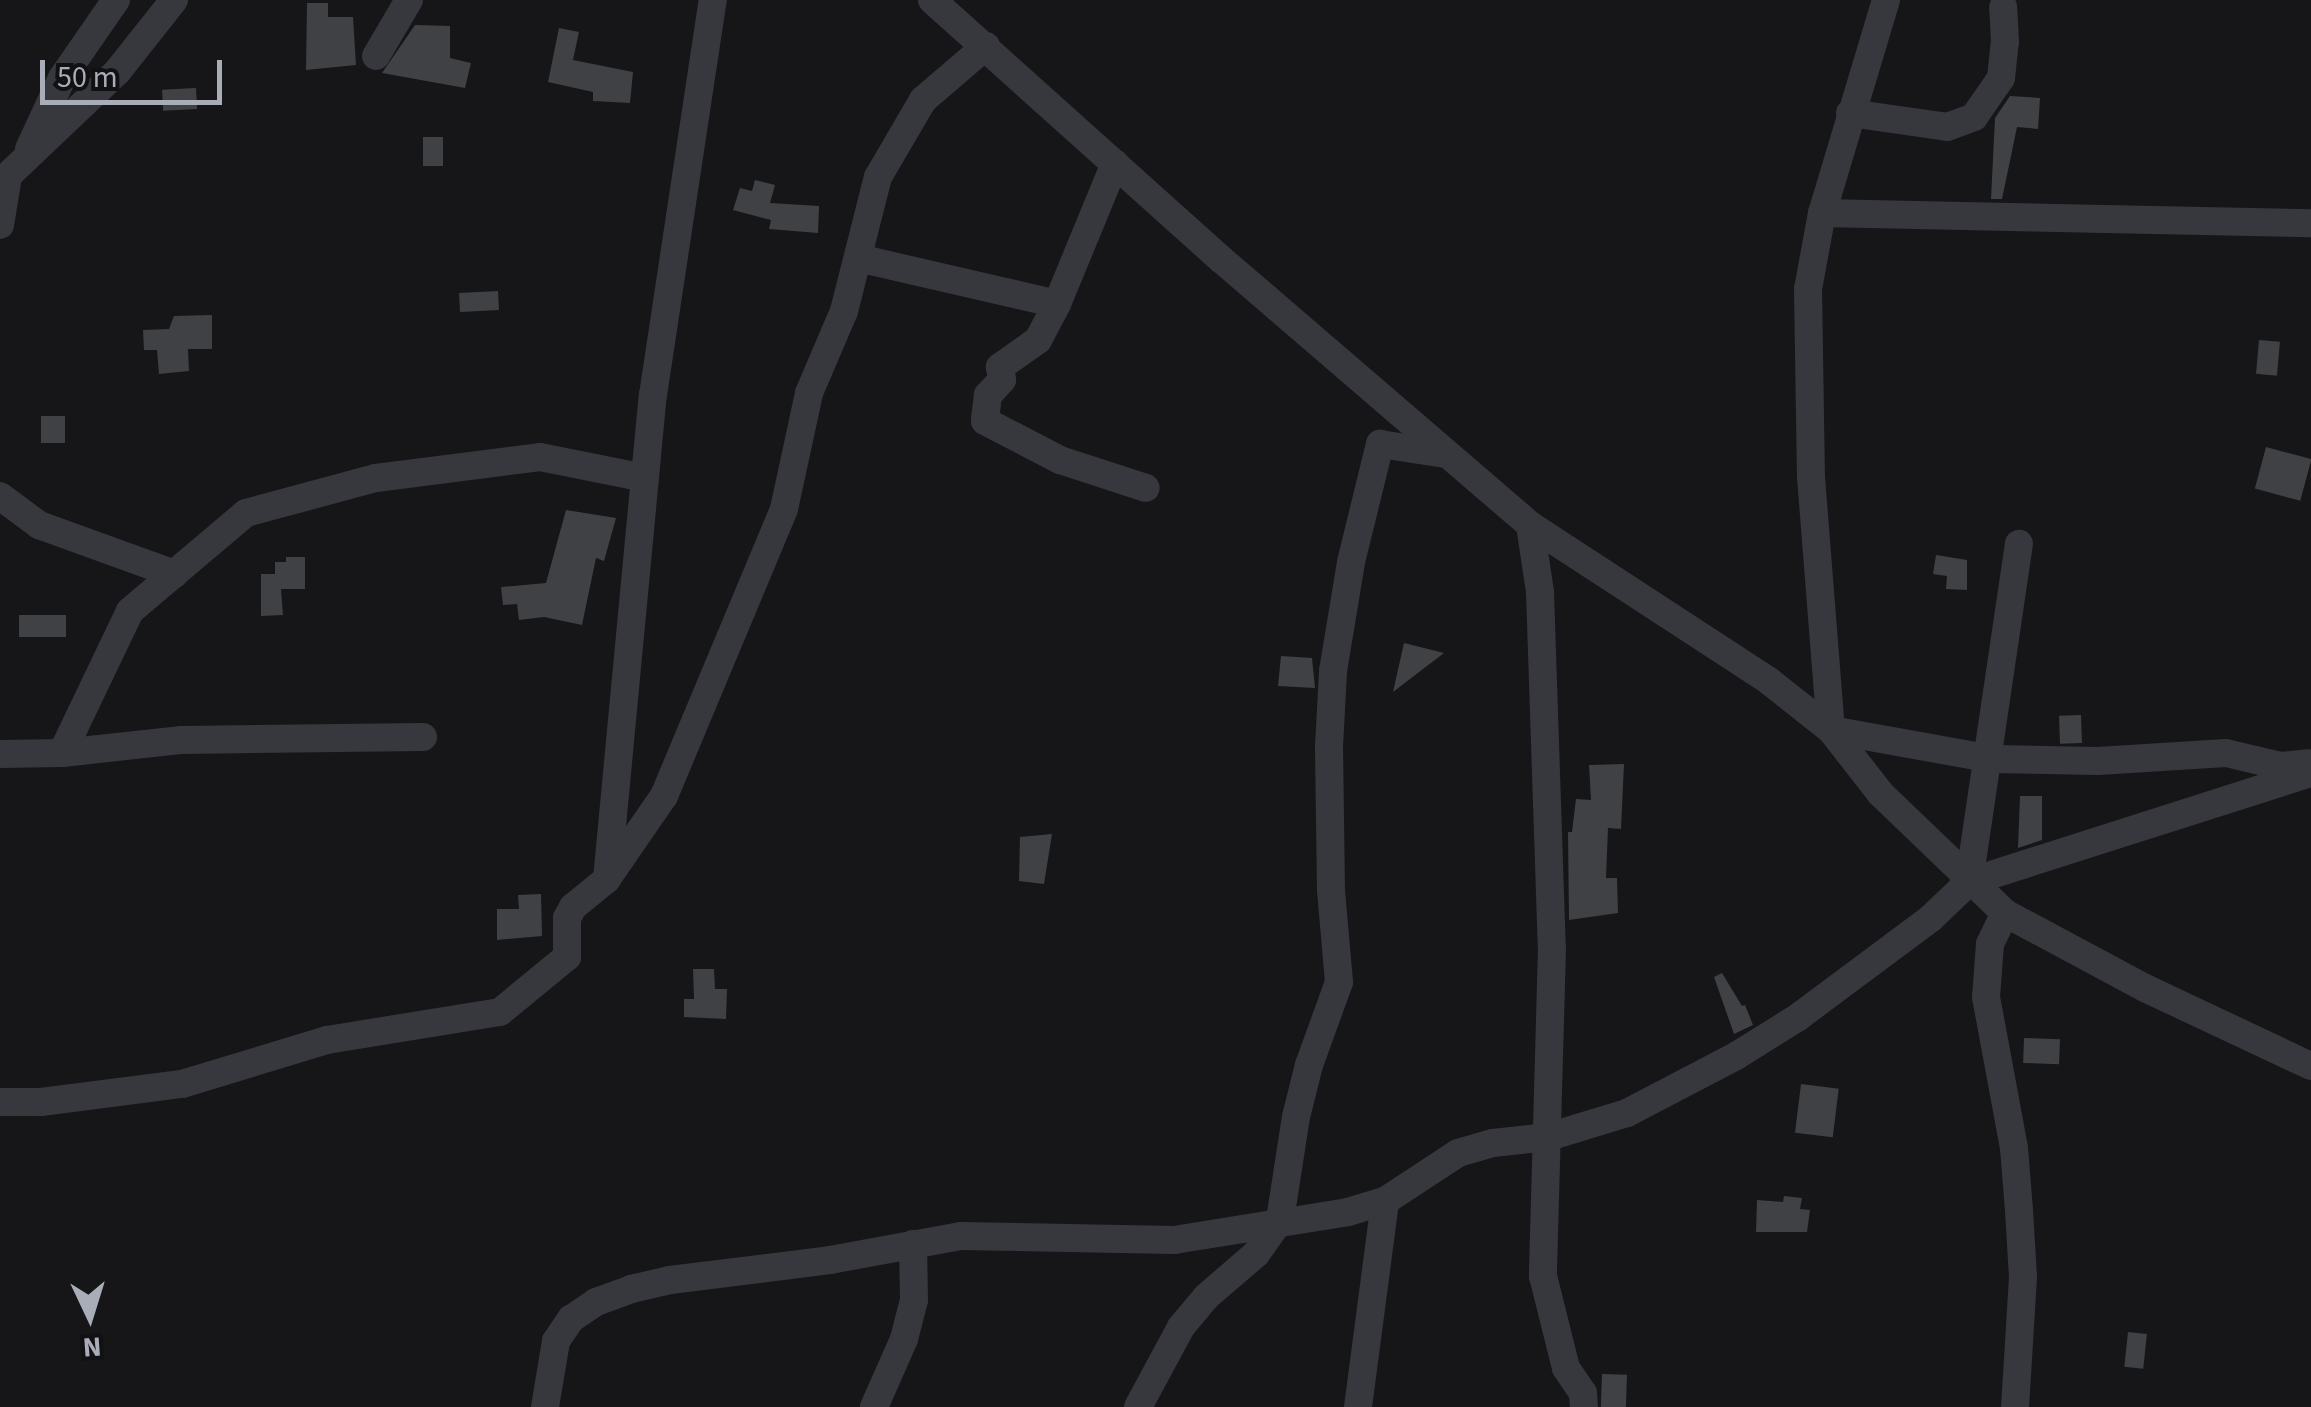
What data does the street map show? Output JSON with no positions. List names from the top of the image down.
{
  "scale_bar": "50 m",
  "north": "bottom"
}
